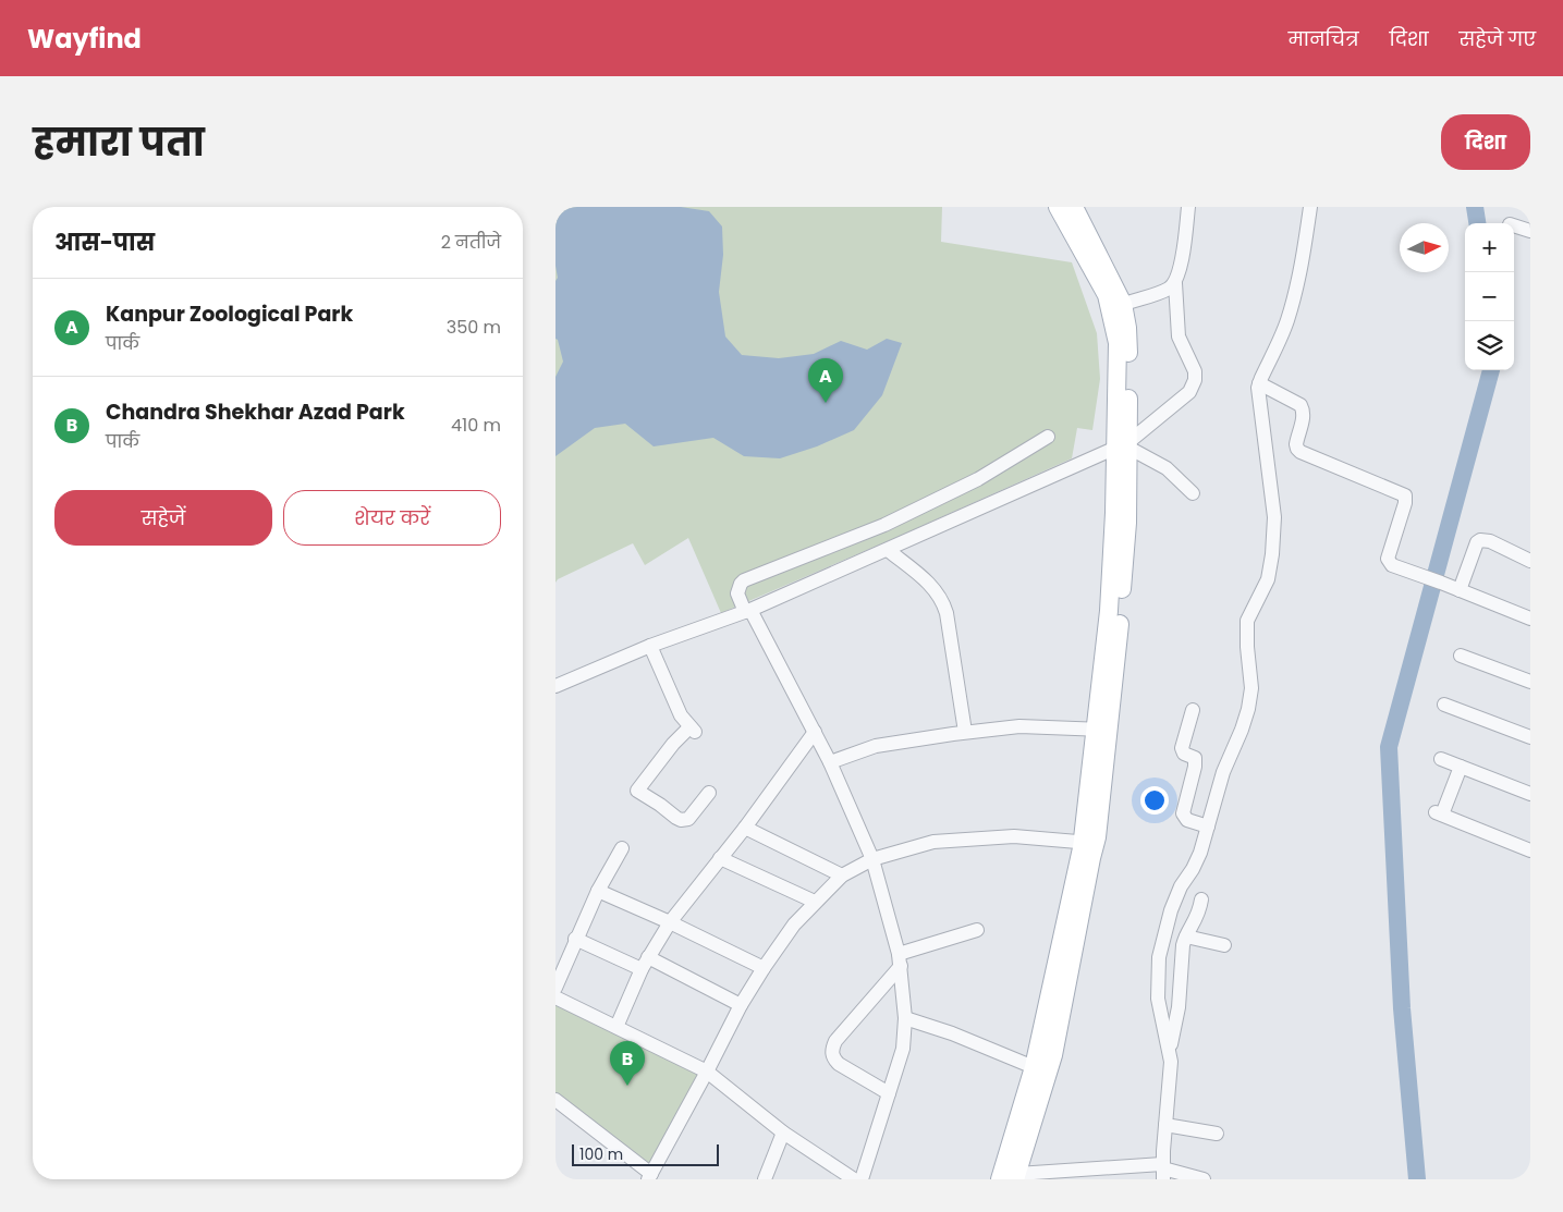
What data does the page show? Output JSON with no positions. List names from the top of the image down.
{
  "scale_bar": "100 m",
  "north": "right",
  "page": {
    "header": "Wayfind",
    "nav": ["मानचित्र", "दिशा", "सहेजे गए"],
    "title": "हमारा पता",
    "buttons": [
      "दिशा",
      ["सहेजें", "शेयर करें"]
    ],
    "heading": ["आस-पास", "2 नतीजे"],
    "map_buttons": ["+", "−"],
    "list": [
      {
        "mark": "A",
        "name": "Kanpur Zoological Park",
        "note": "पार्क",
        "value": "350 m"
      },
      {
        "mark": "B",
        "name": "Chandra Shekhar Azad Park",
        "note": "पार्क",
        "value": "410 m"
      }
    ],
    "pins": ["A", "B"],
    "scale": "100 m"
  }
}
